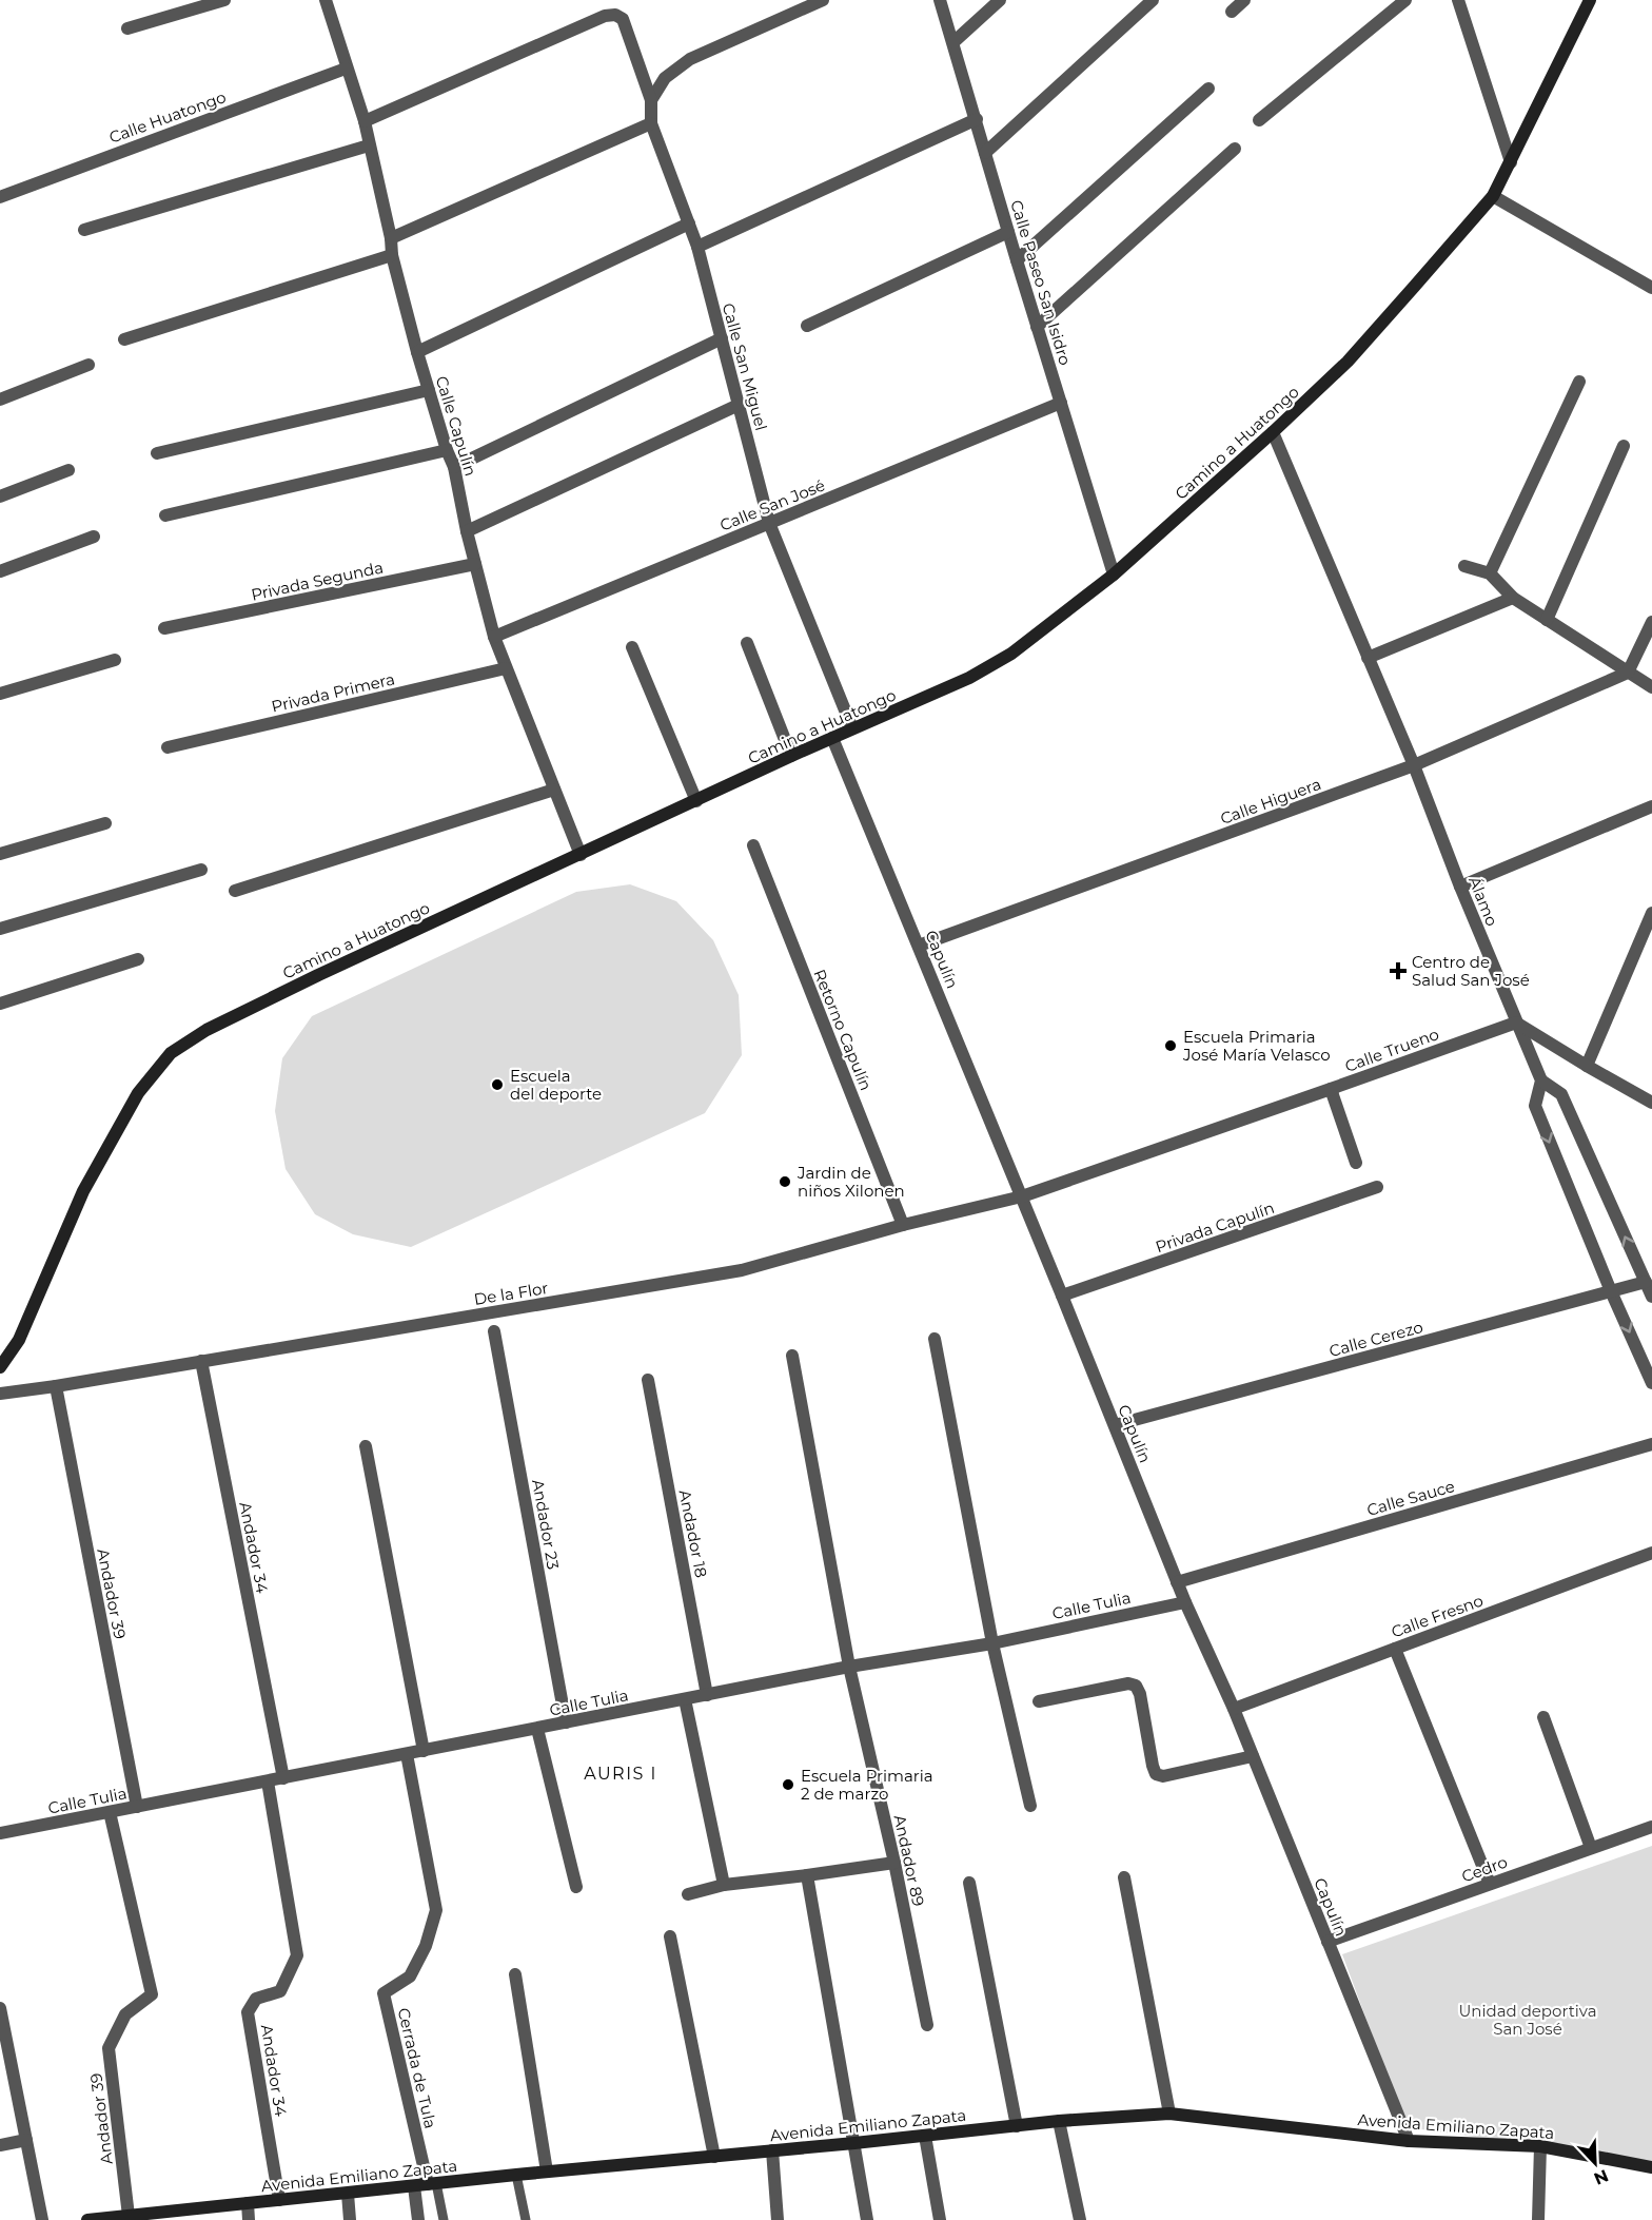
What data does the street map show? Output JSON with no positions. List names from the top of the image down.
{
  "streets": {
    "main road": ["Camino a Huatongo", "Avenida Emiliano Zapata"],
    "street": [
      "Calle Huatongo",
      "Calle Paseo San Isidro",
      "Calle San Miguel",
      "Calle Capulín",
      "Calle San José",
      "Privada Segunda",
      "Privada Primera",
      "Calle Higuera",
      "Álamo",
      "Capulín",
      "Retorno Capulín",
      "Calle Trueno",
      "Privada Capulín",
      "De la Flor",
      "Calle Cerezo",
      "Calle Sauce",
      "Andador 23",
      "Andador 18",
      "Andador 34",
      "Andador 39",
      "Calle Tulia",
      "Calle Fresno",
      "Andador 89",
      "Cedro",
      "Cerrada de Tula"
    ]
  },
  "crossings": [
    ["Calle Huatongo", "Calle Capulín"],
    ["Calle Paseo San Isidro", "Camino a Huatongo"],
    ["Calle Paseo San Isidro", "Calle San José"],
    ["Calle San Miguel", "Calle Capulín"],
    ["Calle San Miguel", "Camino a Huatongo"],
    ["Calle San Miguel", "Calle San José"],
    ["Calle Capulín", "Camino a Huatongo"],
    ["Calle Capulín", "Calle San José"],
    ["Calle Capulín", "Privada Segunda"],
    ["Calle Capulín", "Privada Primera"],
    ["Camino a Huatongo", "Álamo"],
    ["Camino a Huatongo", "Capulín"],
    ["Calle Higuera", "Álamo"],
    ["Calle Higuera", "Capulín"],
    ["Álamo", "Calle Trueno"],
    ["Capulín", "Calle Trueno"],
    ["Capulín", "Privada Capulín"],
    ["Capulín", "De la Flor"],
    ["Capulín", "Calle Cerezo"],
    ["Capulín", "Calle Sauce"],
    ["Capulín", "Calle Tulia"],
    ["Capulín", "Calle Fresno"],
    ["Capulín", "Cedro"],
    ["Capulín", "Avenida Emiliano Zapata"],
    ["Retorno Capulín", "De la Flor"],
    ["Calle Trueno", "De la Flor"],
    ["De la Flor", "Andador 34"],
    ["De la Flor", "Andador 39"],
    ["Andador 23", "Calle Tulia"],
    ["Andador 18", "Calle Tulia"],
    ["Andador 34", "Calle Tulia"],
    ["Andador 34", "Avenida Emiliano Zapata"],
    ["Andador 39", "Calle Tulia"],
    ["Andador 39", "Avenida Emiliano Zapata"],
    ["Calle Tulia", "Andador 89"],
    ["Calle Tulia", "Cerrada de Tula"],
    ["Cerrada de Tula", "Avenida Emiliano Zapata"]
  ],
  "districts": ["AURIS I"],
  "parks": ["Unidad deportiva San José"],
  "places": {
    "health": ["Centro de Salud San José"],
    "other": [
      "Escuela Primaria José María Velasco",
      "Escuela del deporte",
      "Jardin de niños Xilonen",
      "Escuela Primaria 2 de marzo"
    ]
  },
  "north": "bottom right"
}
